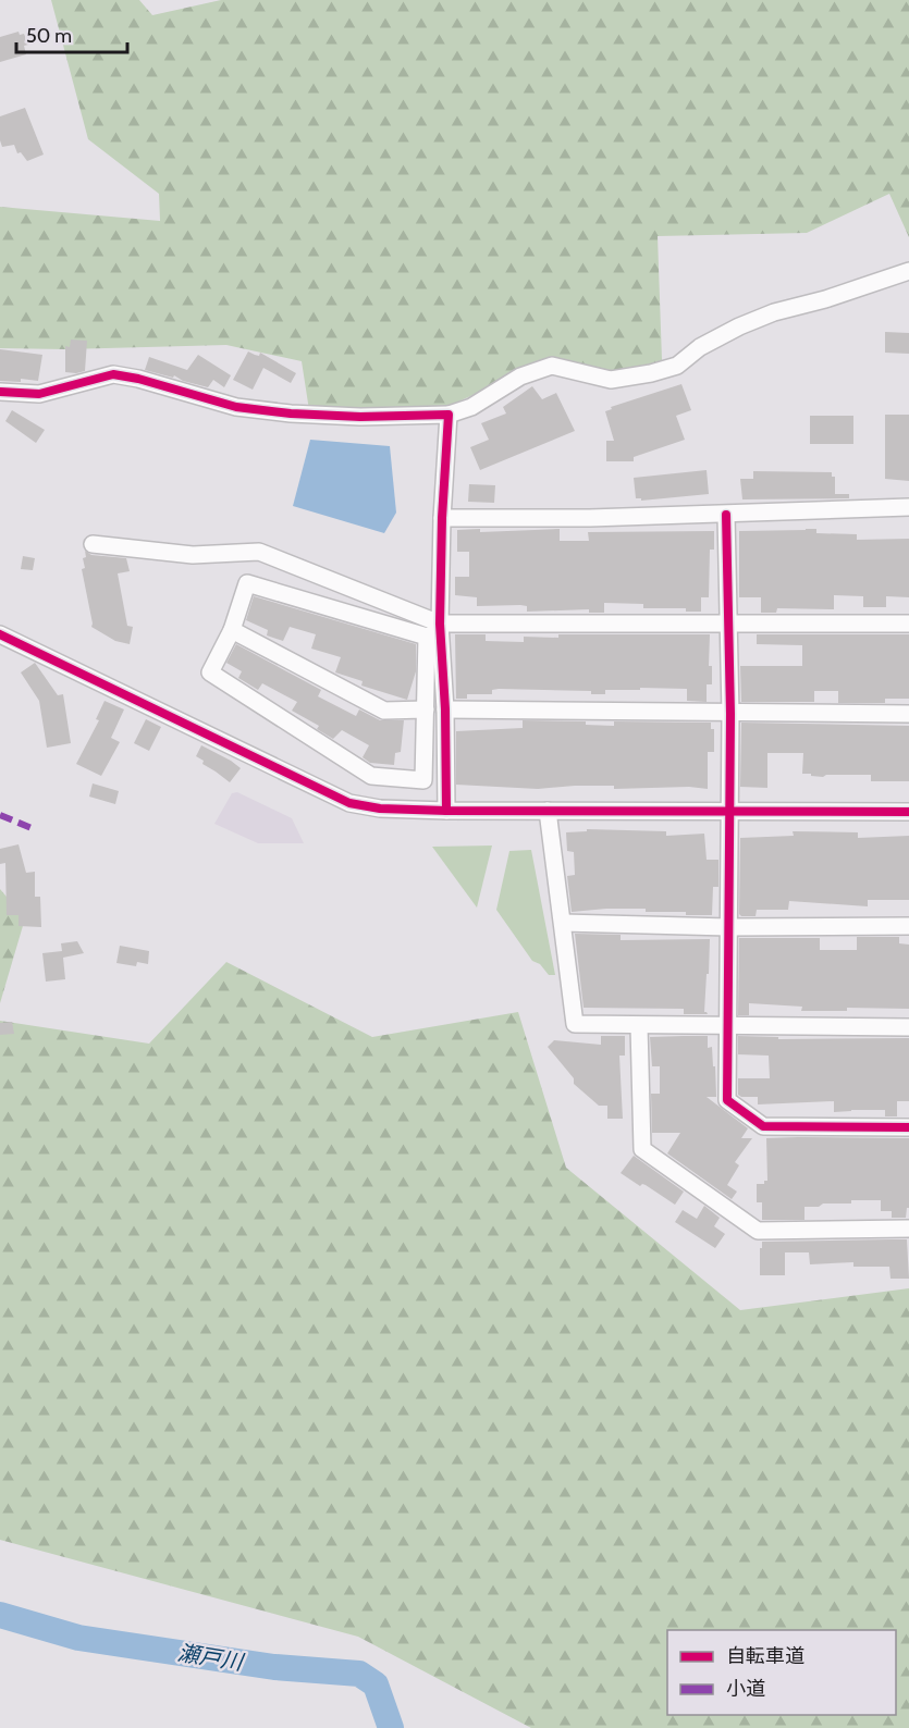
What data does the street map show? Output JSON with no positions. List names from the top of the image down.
{
  "water": ["瀬戸川"],
  "legend": ["自転車道", "小道"],
  "scale_bar": "50 m"
}
